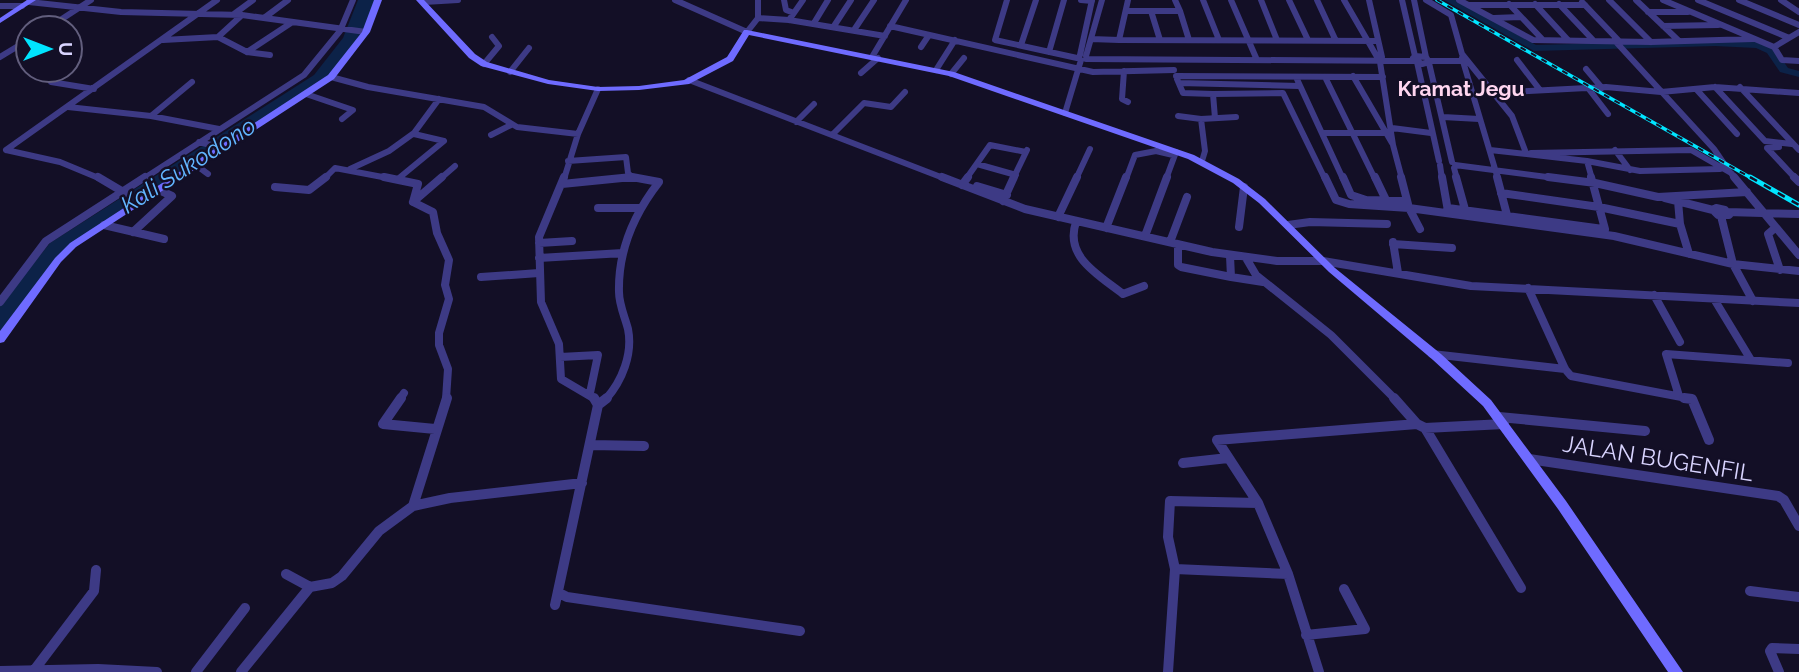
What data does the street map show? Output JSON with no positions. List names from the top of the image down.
{
  "streets": {
    "street": ["JALAN BUGENFIL"]
  },
  "districts": ["Kramat Jegu"],
  "water": ["Kali Sukodono"],
  "north": "right"
}
